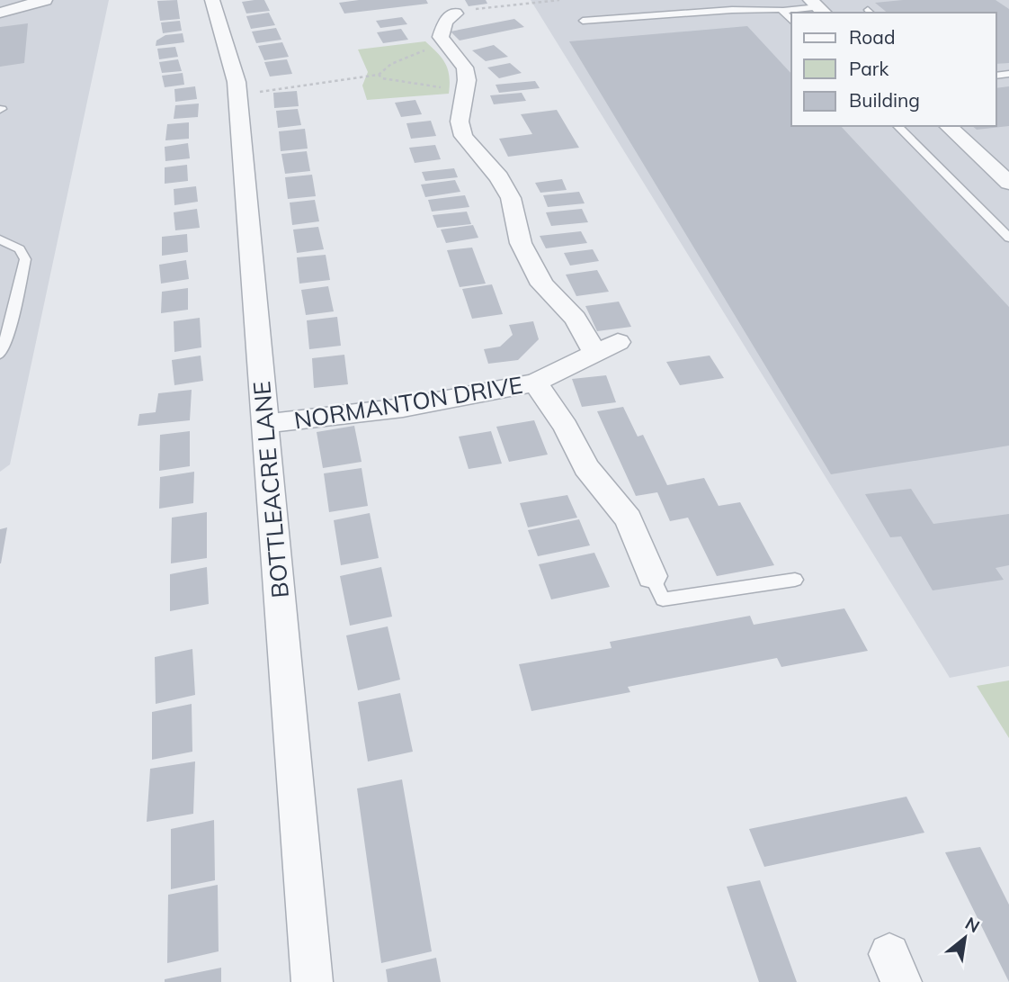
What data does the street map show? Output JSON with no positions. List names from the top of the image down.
{
  "streets": {
    "street": ["NORMANTON DRIVE", "BOTTLEACRE LANE"]
  },
  "crossings": [
    ["NORMANTON DRIVE", "BOTTLEACRE LANE"]
  ],
  "legend": ["Road", "Park", "Building"],
  "north": "top right"
}
